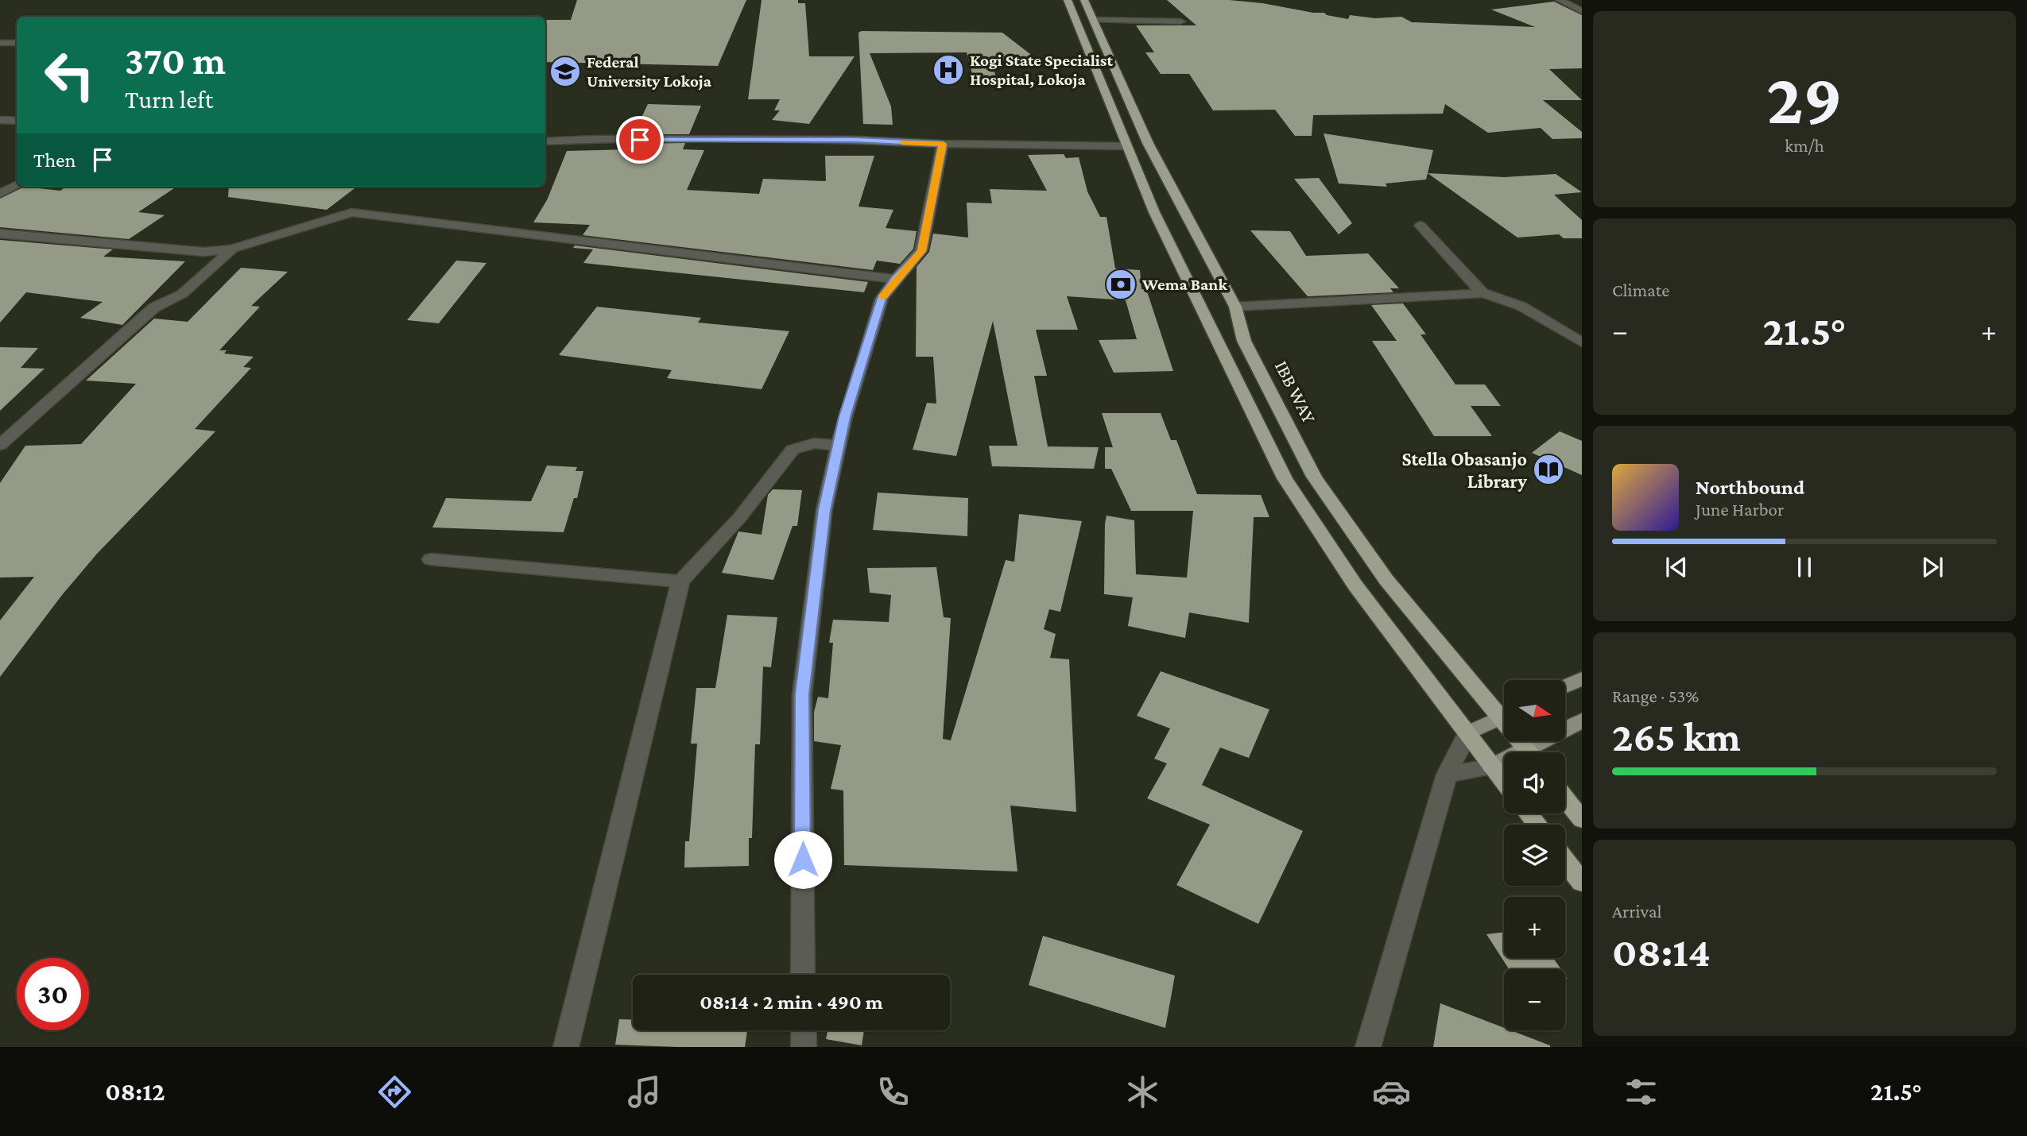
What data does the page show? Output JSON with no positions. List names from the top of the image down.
{
  "streets": {
    "highway": ["IBB WAY"]
  },
  "places": {
    "hospital": ["Kogi State Specialist Hospital, Lokoja"],
    "school or university": ["Federal University Lokoja"],
    "bank": ["Wema Bank"],
    "library": ["Stella Obasanjo Library"]
  },
  "north": "right",
  "page": {
    "tile": [
      ["29", "km/h"],
      "Climate",
      ["Range · 53%", "265 km"],
      ["Arrival", "08:14"]
    ],
    "turn": ["370 m", "Turn left"],
    "then": "Then",
    "heat": ["−", "21.5°", "+"],
    "song": ["Northbound", "June Harbor"],
    "map_buttons": ["+", "−"],
    "limit": "30",
    "trip": "08:14 · 2 min · 490 m",
    "tabs": ["08:12", "21.5°"]
  }
}
